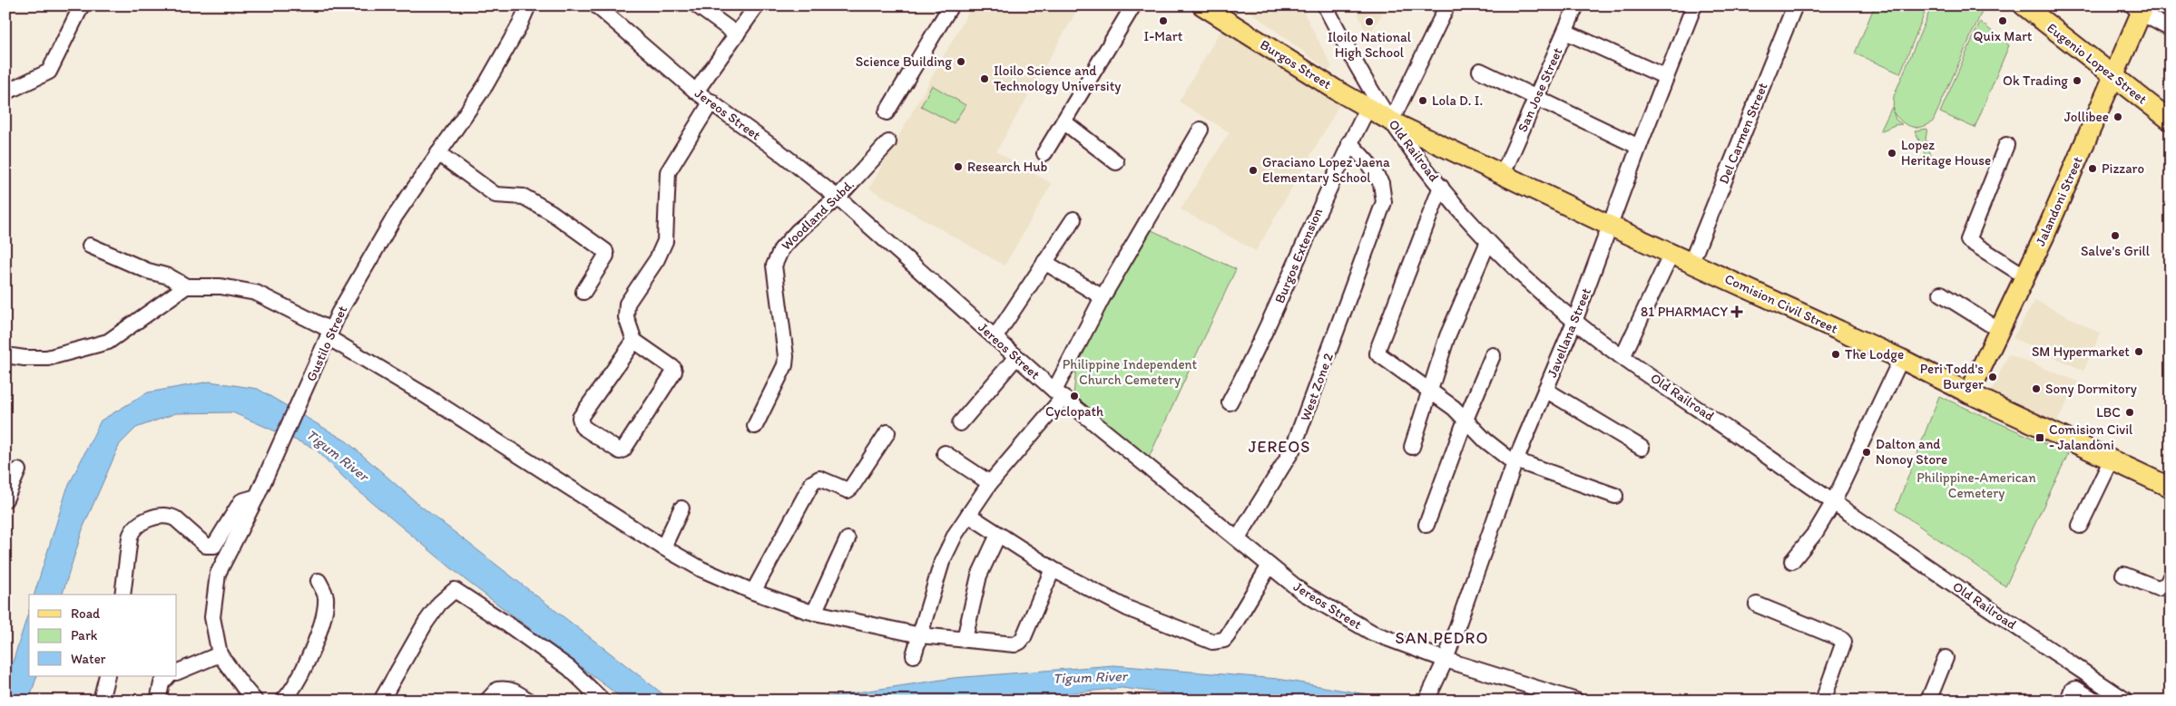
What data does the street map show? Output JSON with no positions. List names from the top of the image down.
{
  "streets": {
    "main road": [
      "Eugenio Lopez Street",
      "Burgos Street",
      "Jalandoni Street",
      "Comision Civil Street"
    ],
    "street": [
      "San Jose Street",
      "Jereos Street",
      "Del Carmen Street",
      "Old Railroad",
      "Woodland Subd.",
      "Burgos Extension",
      "Javellana Street",
      "Gustilo Street",
      "West Zone 2"
    ]
  },
  "crossings": [
    ["Eugenio Lopez Street", "Jalandoni Street"],
    ["Burgos Street", "Old Railroad"],
    ["Burgos Street", "Burgos Extension"],
    ["Burgos Street", "Comision Civil Street"],
    ["San Jose Street", "Comision Civil Street"],
    ["Jereos Street", "Woodland Subd."],
    ["Jereos Street", "Javellana Street"],
    ["Jereos Street", "West Zone 2"],
    ["Del Carmen Street", "Comision Civil Street"],
    ["Old Railroad", "Comision Civil Street"],
    ["Old Railroad", "Javellana Street"],
    ["Jalandoni Street", "Comision Civil Street"],
    ["Burgos Extension", "West Zone 2"],
    ["Comision Civil Street", "Javellana Street"]
  ],
  "districts": ["JEREOS", "SAN PEDRO"],
  "water": ["Tigum River"],
  "parks": ["Philippine Independent Church Cemetery", "Philippine-American Cemetery"],
  "places": {
    "other": [
      "I-Mart",
      "Quix Mart",
      "Iloilo National High School",
      "Science Building",
      "Iloilo Science and Technology University",
      "Ok Trading",
      "Lola D. I.",
      "Jollibee",
      "Lopez Heritage House",
      "Research Hub",
      "Pizzaro",
      "Graciano Lopez Jaena Elementary School",
      "Salve's Grill",
      "SM Hypermarket",
      "The Lodge",
      "Peri Todd's Burger",
      "Sony Dormitory",
      "Cyclopath",
      "LBC",
      "Dalton and Nonoy Store"
    ],
    "health": ["81 PHARMACY"],
    "transit": ["Comision Civil - Jalandoni"]
  },
  "legend": ["Road", "Park", "Water"]
}
